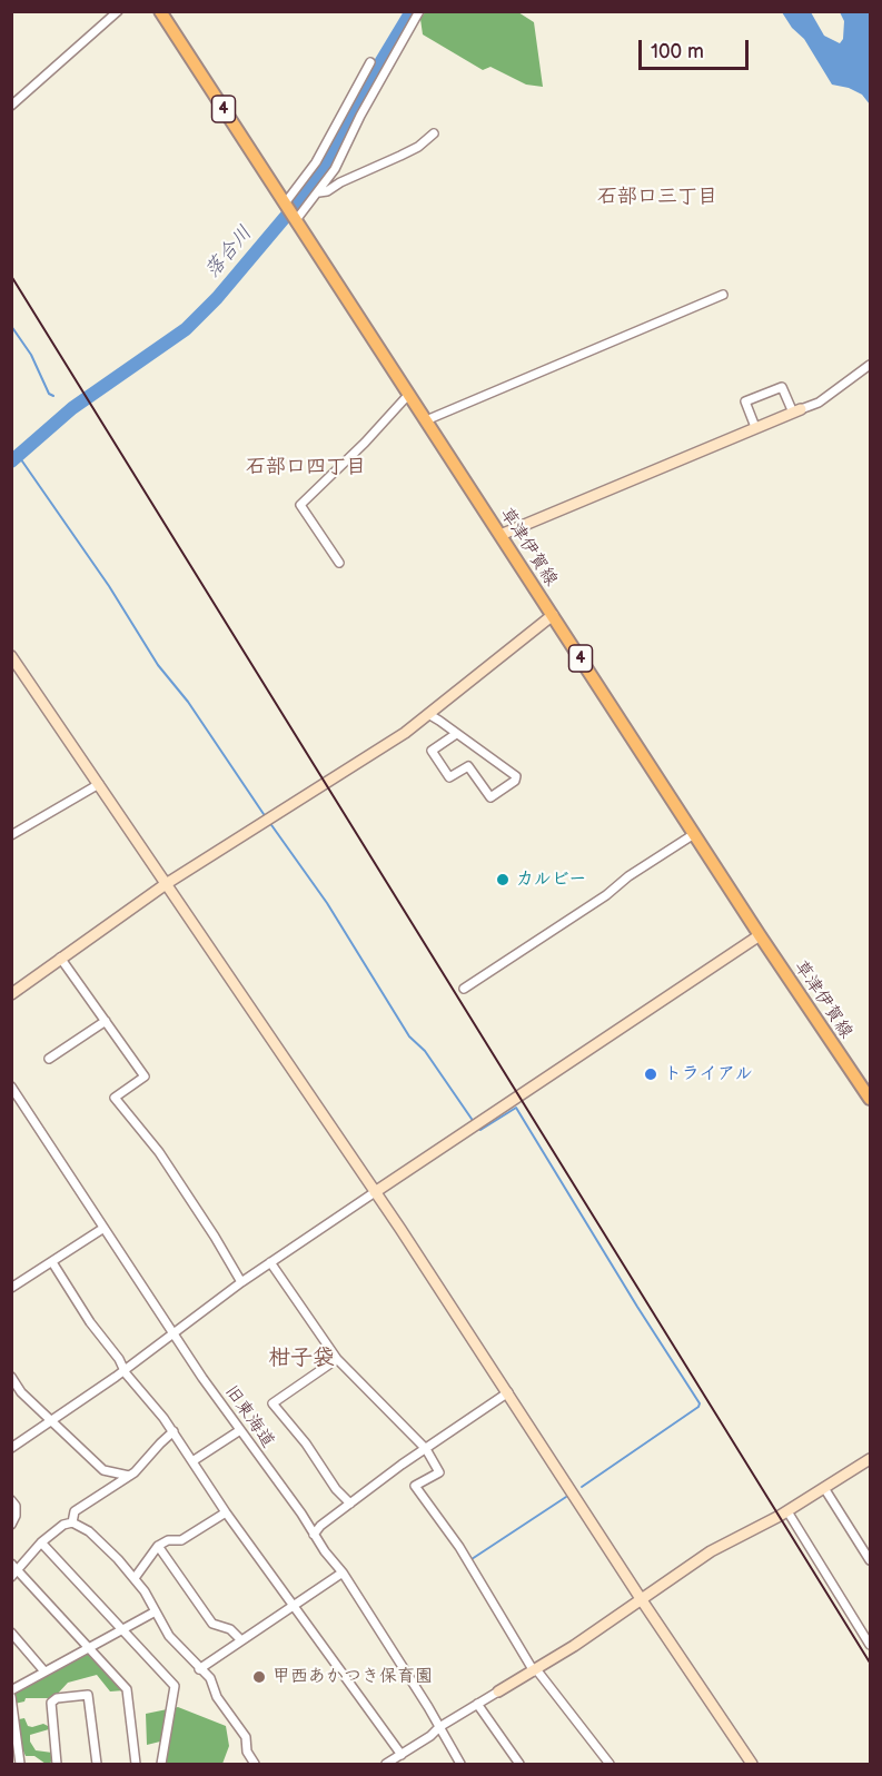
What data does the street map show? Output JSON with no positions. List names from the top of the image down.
{
  "streets": {
    "main road": ["4", "草津伊賀線"],
    "street": ["旧東海道"]
  },
  "districts": ["石部口三丁目", "石部口四丁目", "柑子袋"],
  "water": ["落合川"],
  "places": ["カルビー", "トライアル", "甲西あかつき保育園"],
  "scale_bar": "100 m"
}
